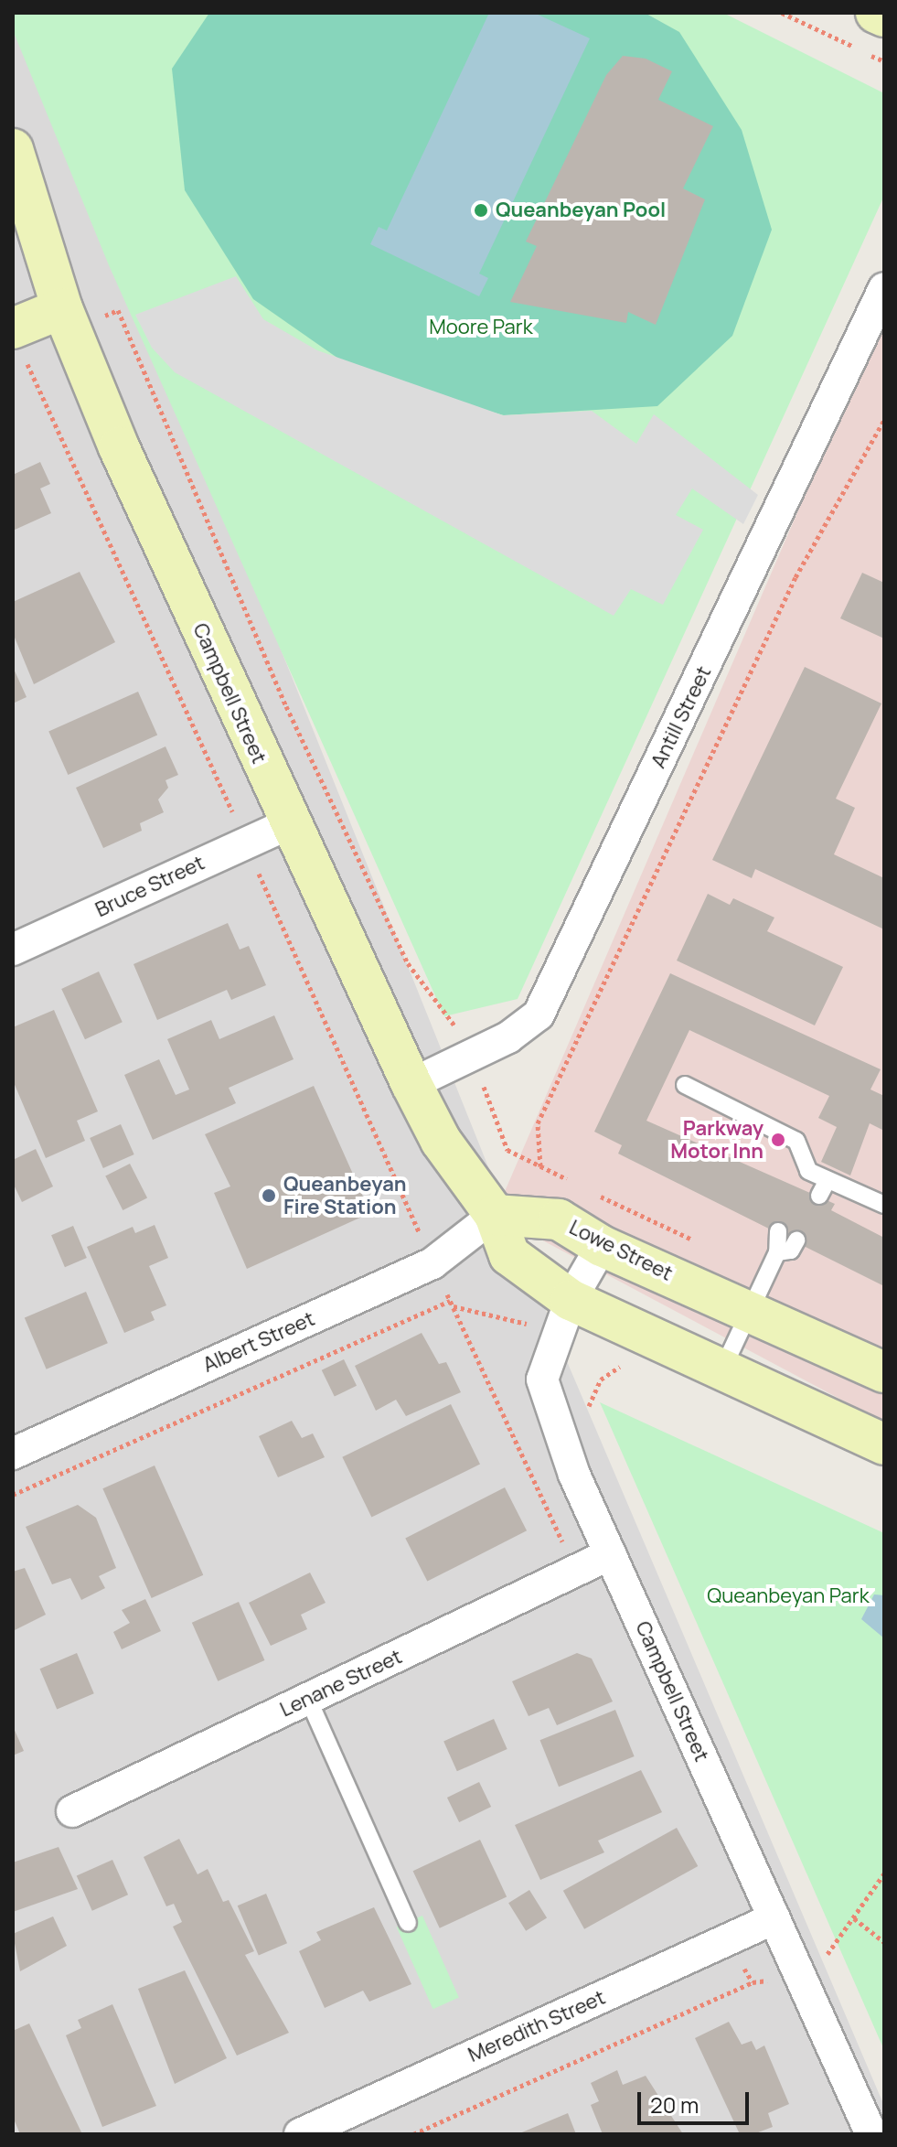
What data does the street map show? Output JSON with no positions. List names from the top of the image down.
{
  "streets": {
    "street": [
      "Campbell Street",
      "Antill Street",
      "Bruce Street",
      "Lowe Street",
      "Albert Street",
      "Lenane Street",
      "Meredith Street"
    ]
  },
  "crossings": [
    ["Campbell Street", "Antill Street"],
    ["Campbell Street", "Bruce Street"],
    ["Campbell Street", "Lowe Street"],
    ["Campbell Street", "Albert Street"],
    ["Campbell Street", "Lenane Street"],
    ["Campbell Street", "Meredith Street"],
    ["Lowe Street", "Albert Street"]
  ],
  "parks": ["Moore Park", "Queanbeyan Park"],
  "places": ["Queanbeyan Pool", "Parkway Motor Inn", "Queanbeyan Fire Station"],
  "scale_bar": "20 m"
}
